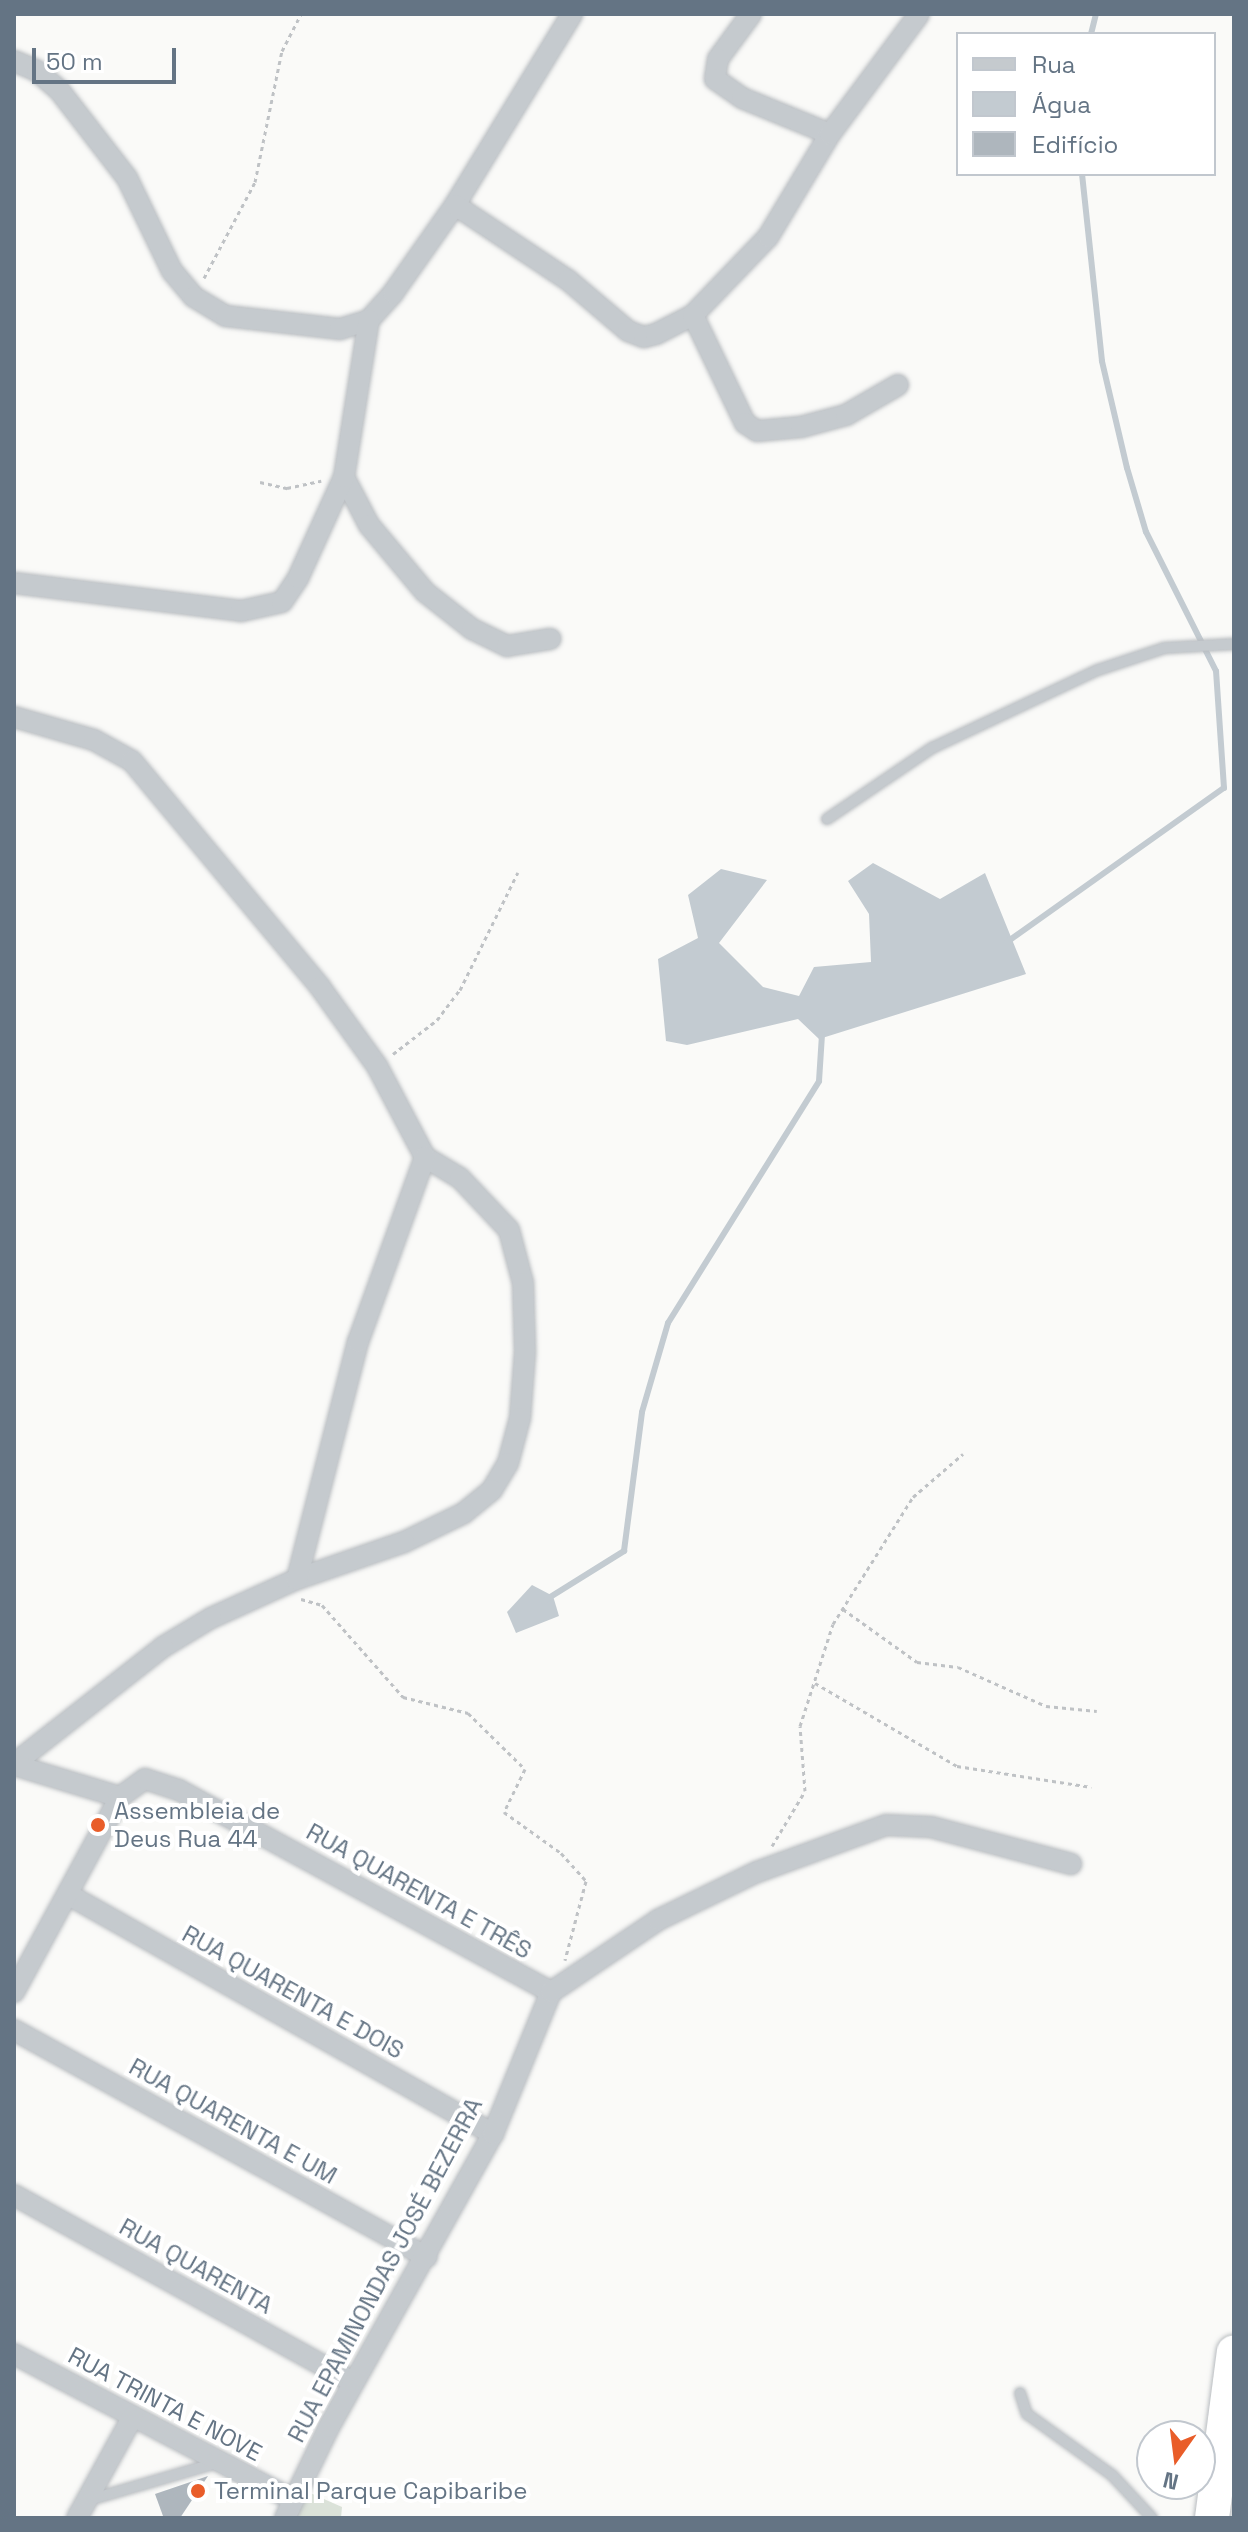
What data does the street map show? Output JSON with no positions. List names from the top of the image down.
{
  "streets": {
    "street": [
      "RUA QUARENTA E TRÊS",
      "RUA QUARENTA E DOIS",
      "RUA QUARENTA E UM",
      "RUA QUARENTA",
      "RUA EPAMINONDAS JOSÉ BEZERRA",
      "RUA TRINTA E NOVE"
    ]
  },
  "crossings": [
    ["RUA QUARENTA E TRÊS", "RUA EPAMINONDAS JOSÉ BEZERRA"],
    ["RUA QUARENTA E DOIS", "RUA EPAMINONDAS JOSÉ BEZERRA"],
    ["RUA QUARENTA E UM", "RUA EPAMINONDAS JOSÉ BEZERRA"],
    ["RUA QUARENTA", "RUA EPAMINONDAS JOSÉ BEZERRA"],
    ["RUA EPAMINONDAS JOSÉ BEZERRA", "RUA TRINTA E NOVE"]
  ],
  "places": ["Assembleia de Deus Rua 44", "Terminal Parque Capibaribe"],
  "legend": ["Rua", "Água", "Edifício"],
  "scale_bar": "50 m",
  "north": "bottom"
}
